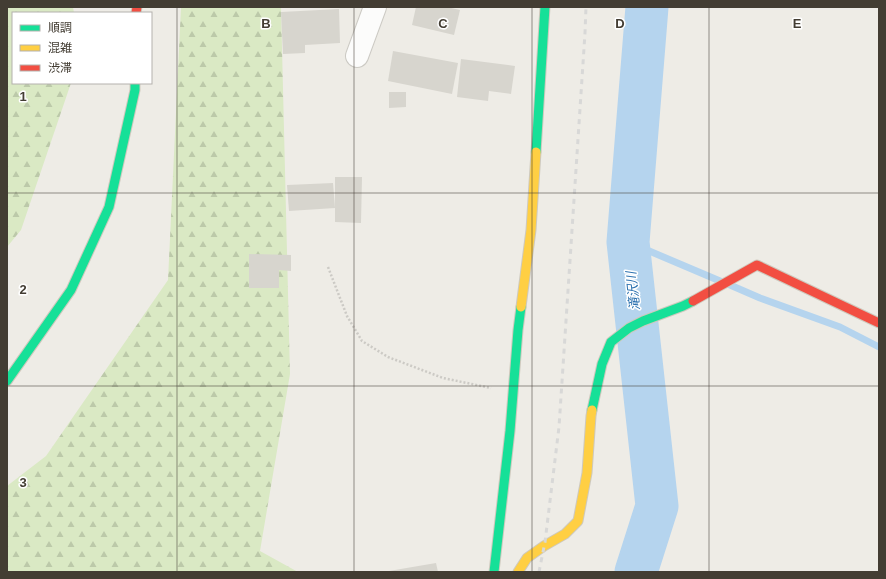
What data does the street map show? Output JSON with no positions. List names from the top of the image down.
{
  "water": ["滝沢川"],
  "legend": ["順調", "混雑", "渋滞"],
  "grid": {
    "columns": [
      "B",
      "C",
      "D",
      "E"
    ],
    "rows": ["1", "2", "3"]
  }
}
